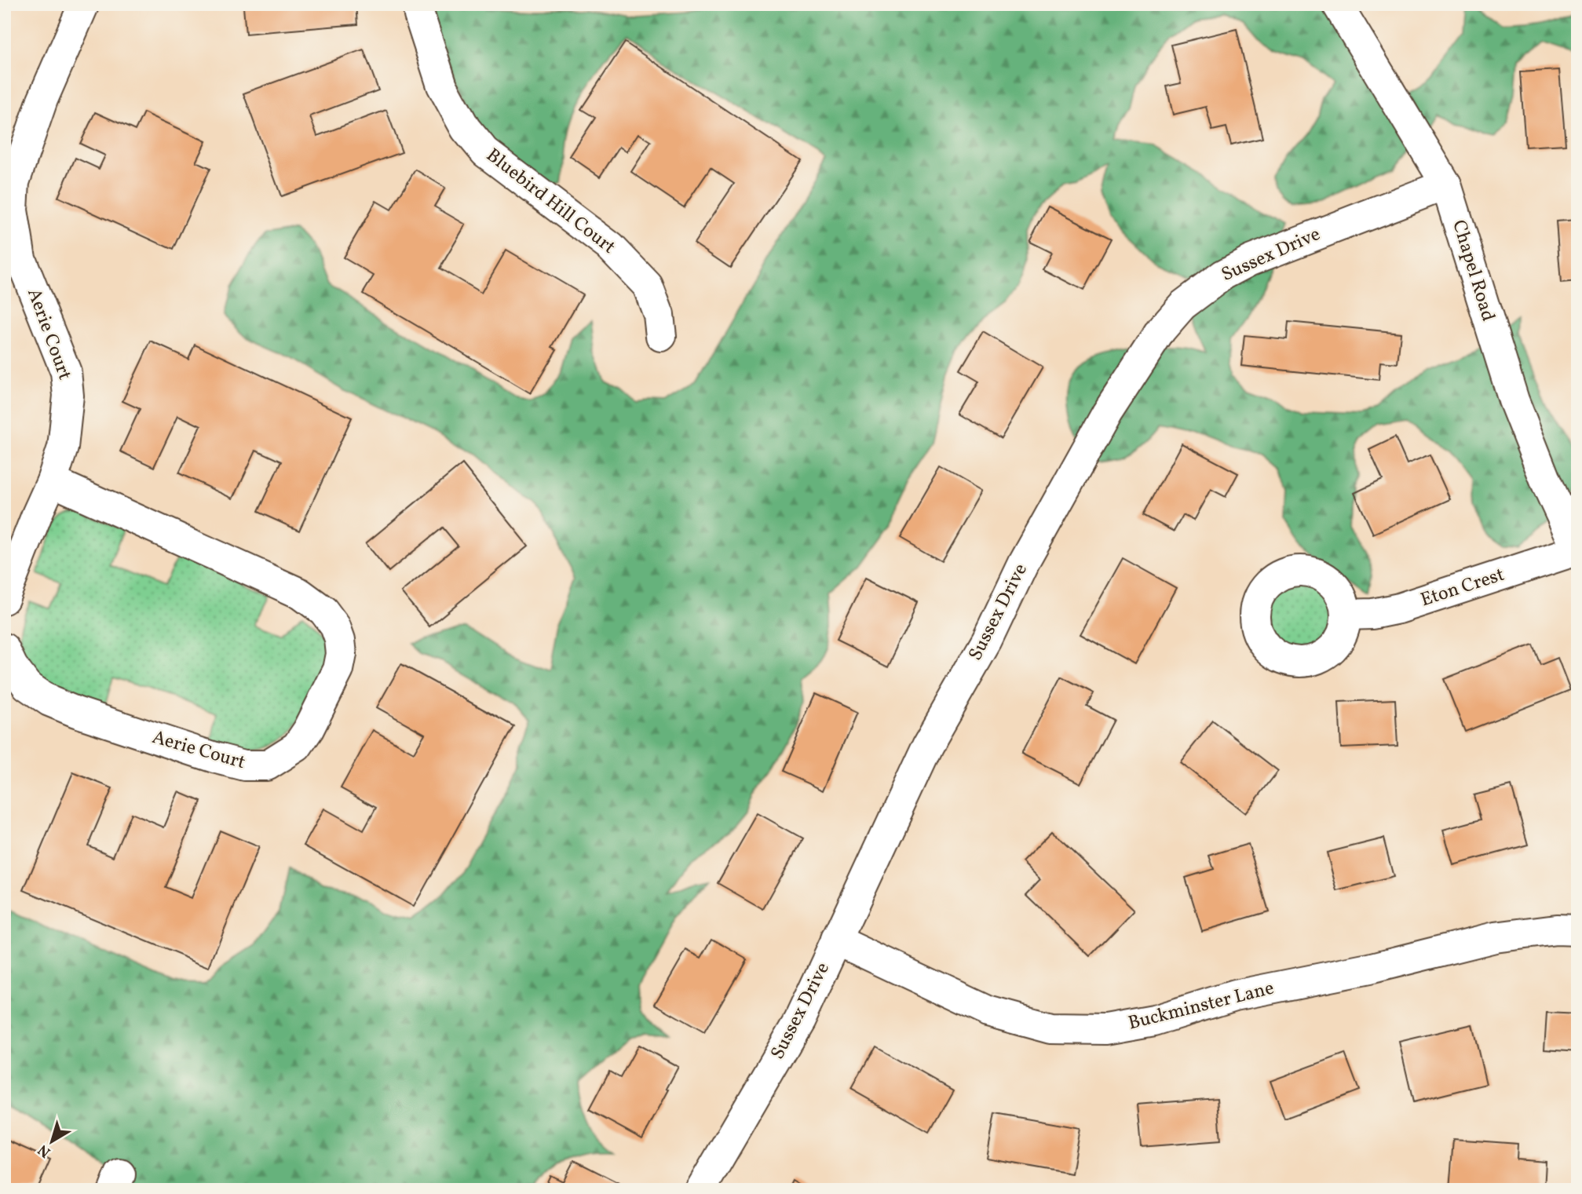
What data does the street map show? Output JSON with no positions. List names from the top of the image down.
{
  "streets": {
    "street": [
      "Bluebird Hill Court",
      "Sussex Drive",
      "Chapel Road",
      "Aerie Court",
      "Eton Crest",
      "Buckminster Lane"
    ]
  },
  "crossings": [
    ["Sussex Drive", "Chapel Road"],
    ["Sussex Drive", "Buckminster Lane"],
    ["Chapel Road", "Eton Crest"]
  ],
  "north": "bottom left"
}
